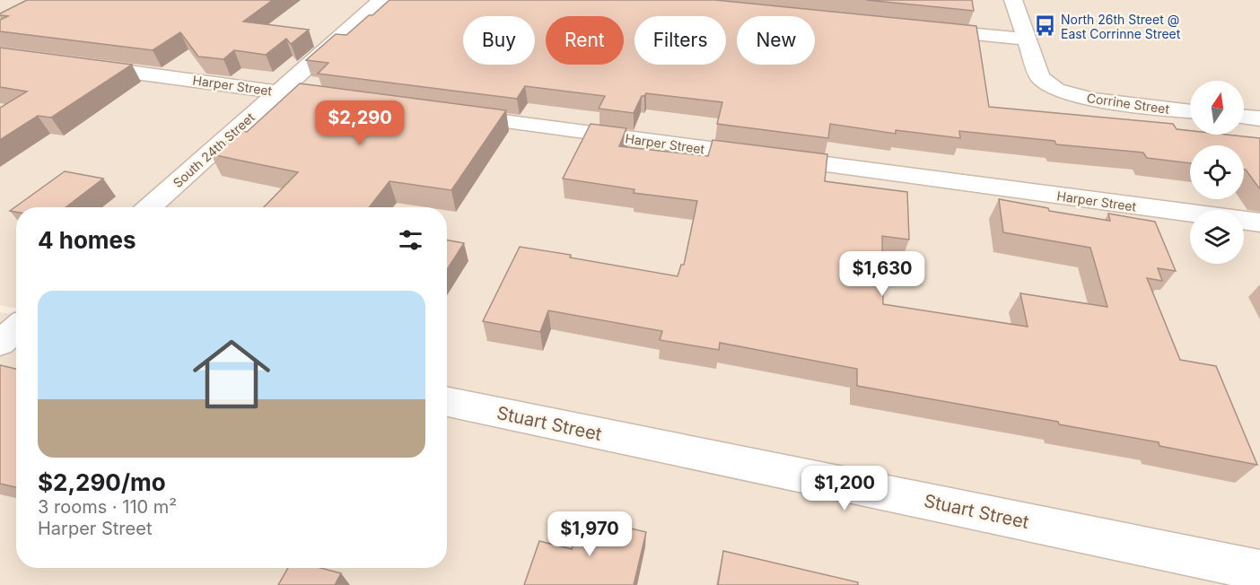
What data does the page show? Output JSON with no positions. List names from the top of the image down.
{
  "streets": {
    "street": [
      "Harper Street",
      "Corrine Street",
      "South 24th Street",
      "Stuart Street"
    ]
  },
  "crossings": [
    ["Harper Street", "South 24th Street"]
  ],
  "places": {
    "bus stop": ["North 26th Street @ East Corrinne Street"]
  },
  "north": "top",
  "page": {
    "chip": [
      "Buy",
      "Rent",
      "Filters",
      "New"
    ],
    "price": [
      "$2,290",
      "$1,630",
      "$1,200",
      "$1,970"
    ],
    "heading": "4 homes",
    "list": [
      {
        "name": "$2,290/mo",
        "note": "3 rooms · 110 m² · Harper Street"
      }
    ]
  }
}
